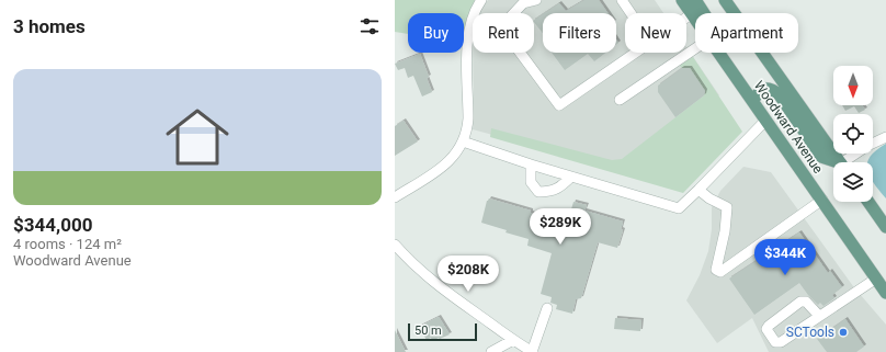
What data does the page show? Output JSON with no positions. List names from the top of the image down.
{
  "streets": {
    "main road": ["Woodward Avenue"]
  },
  "places": ["SCTools"],
  "scale_bar": "50 m",
  "north": "bottom",
  "page": {
    "heading": "3 homes",
    "chip": [
      "Buy",
      "Rent",
      "Filters",
      "New",
      "Apartment"
    ],
    "list": [
      {
        "name": "$344,000",
        "note": "4 rooms · 124 m² · Woodward Avenue"
      }
    ],
    "price": ["$289K", "$344K", "$208K"],
    "scale": "50 m"
  }
}
